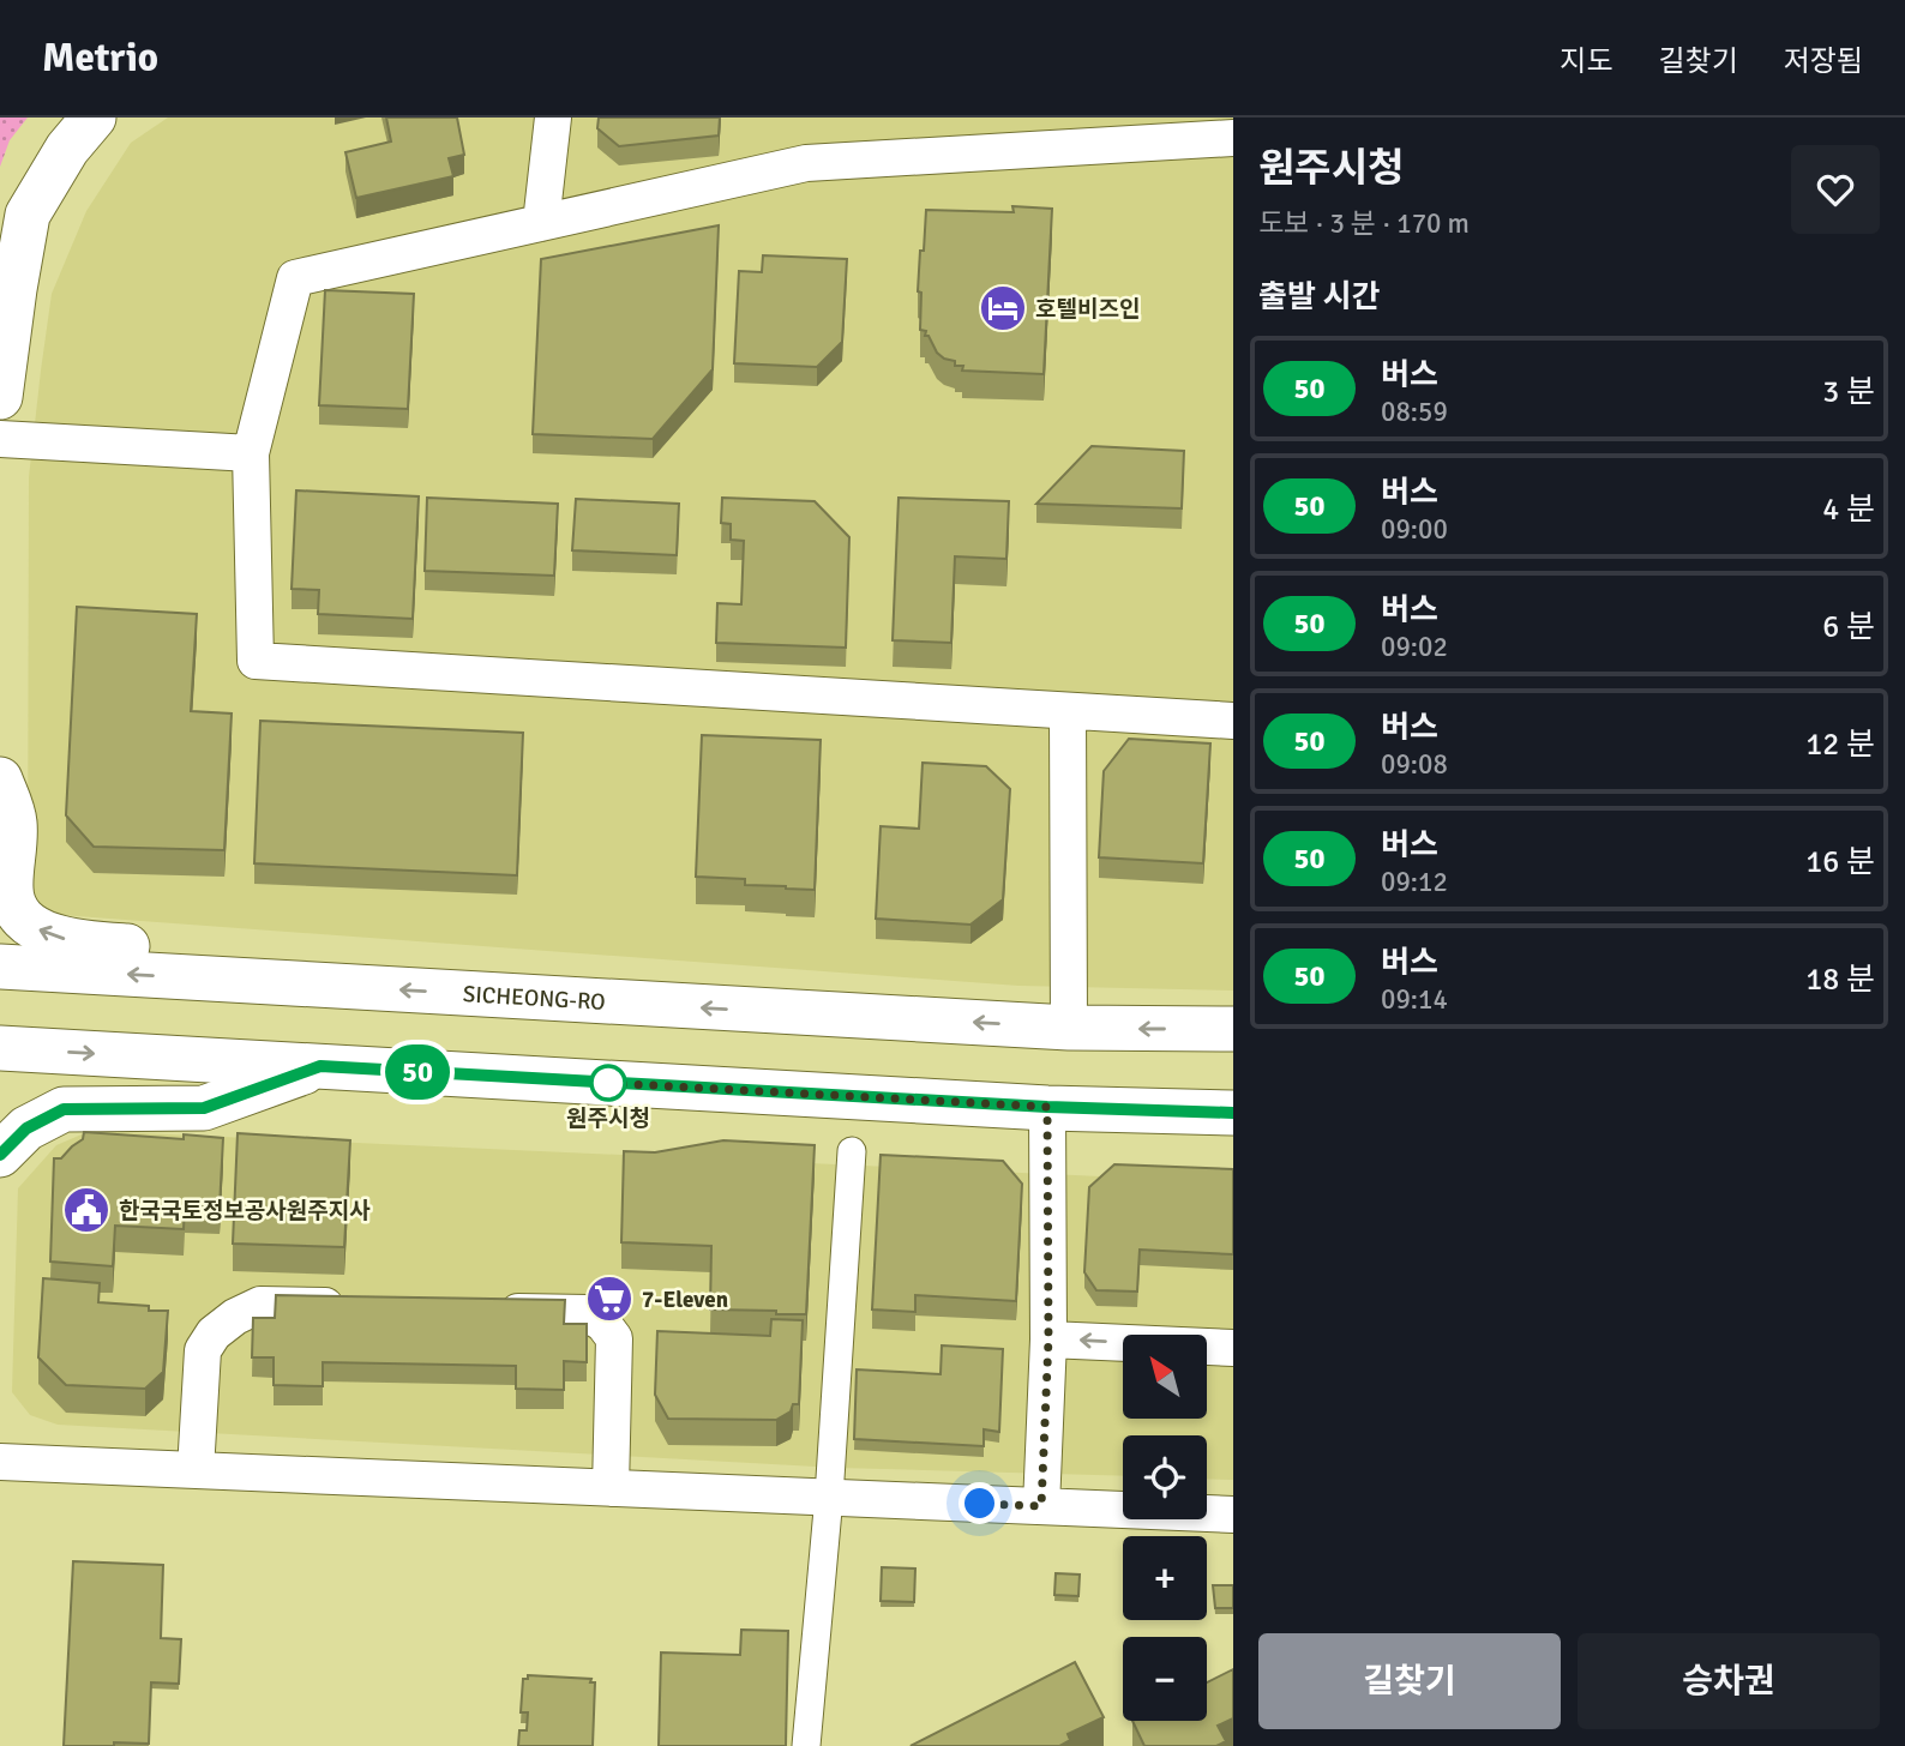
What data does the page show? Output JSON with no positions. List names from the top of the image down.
{
  "streets": {
    "street": ["SICHEONG-RO"]
  },
  "places": {
    "hotel": ["호텔비즈인"],
    "other": ["원주시청"],
    "public building": ["한국국토정보공사원주지사"],
    "supermarket": ["7-Eleven"]
  },
  "lines": ["bus line 50"],
  "north": "top left",
  "page": {
    "header": "Metrio",
    "nav": ["지도", "길찾기", "저장됨"],
    "on_map": "50",
    "heading": [
      ["원주시청", "도보 · 3 분 · 170 m"],
      "출발 시간"
    ],
    "list": [
      {
        "mark": "50",
        "name": "버스",
        "note": "08:59",
        "value": "3 분"
      },
      {
        "mark": "50",
        "name": "버스",
        "note": "09:00",
        "value": "4 분"
      },
      {
        "mark": "50",
        "name": "버스",
        "note": "09:02",
        "value": "6 분"
      },
      {
        "mark": "50",
        "name": "버스",
        "note": "09:08",
        "value": "12 분"
      },
      {
        "mark": "50",
        "name": "버스",
        "note": "09:12",
        "value": "16 분"
      },
      {
        "mark": "50",
        "name": "버스",
        "note": "09:14",
        "value": "18 분"
      }
    ],
    "map_buttons": ["+", "−"],
    "buttons": ["길찾기", "승차권"]
  }
}
